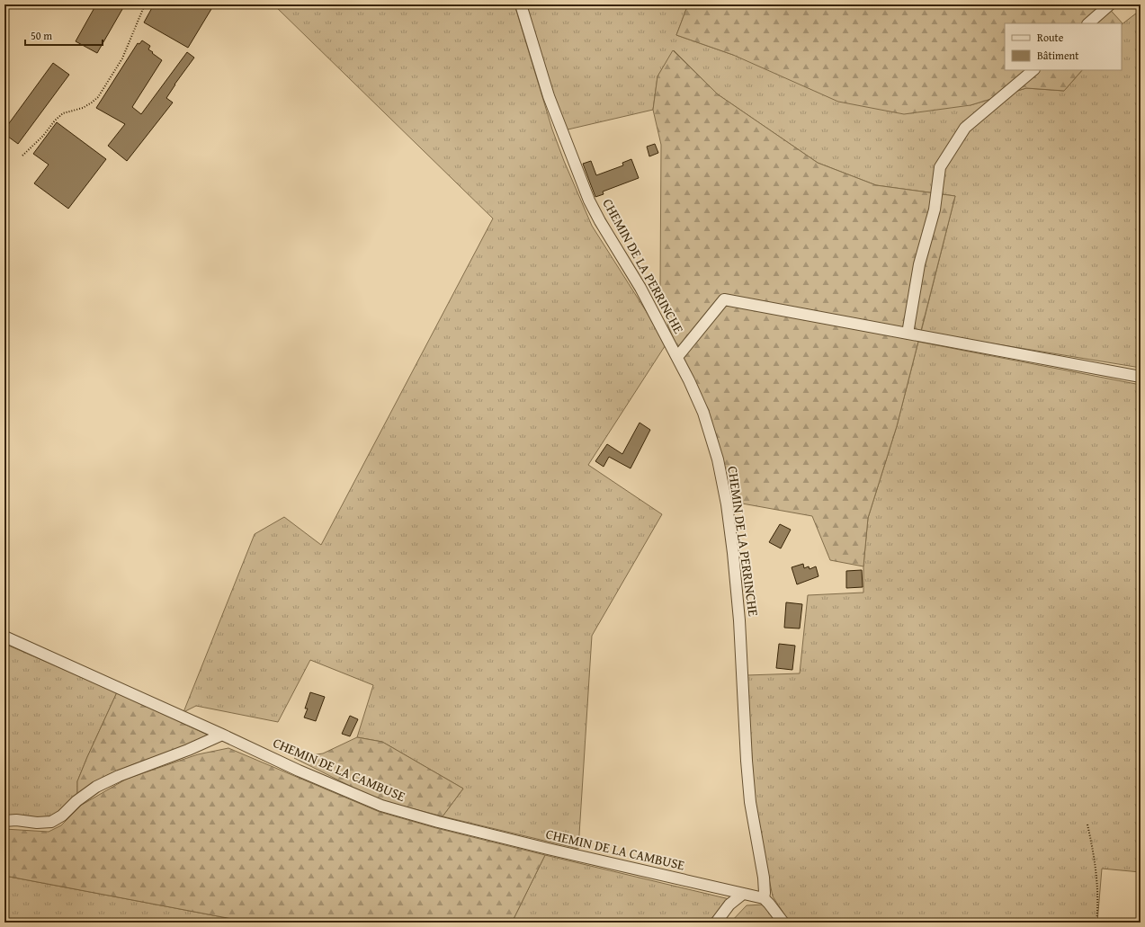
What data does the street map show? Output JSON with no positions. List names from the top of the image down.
{
  "streets": {
    "street": ["CHEMIN DE LA PERRINCHE", "CHEMIN DE LA CAMBUSE"]
  },
  "crossings": [
    ["CHEMIN DE LA PERRINCHE", "CHEMIN DE LA CAMBUSE"]
  ],
  "legend": ["Route", "Bâtiment"],
  "scale_bar": "50 m"
}
